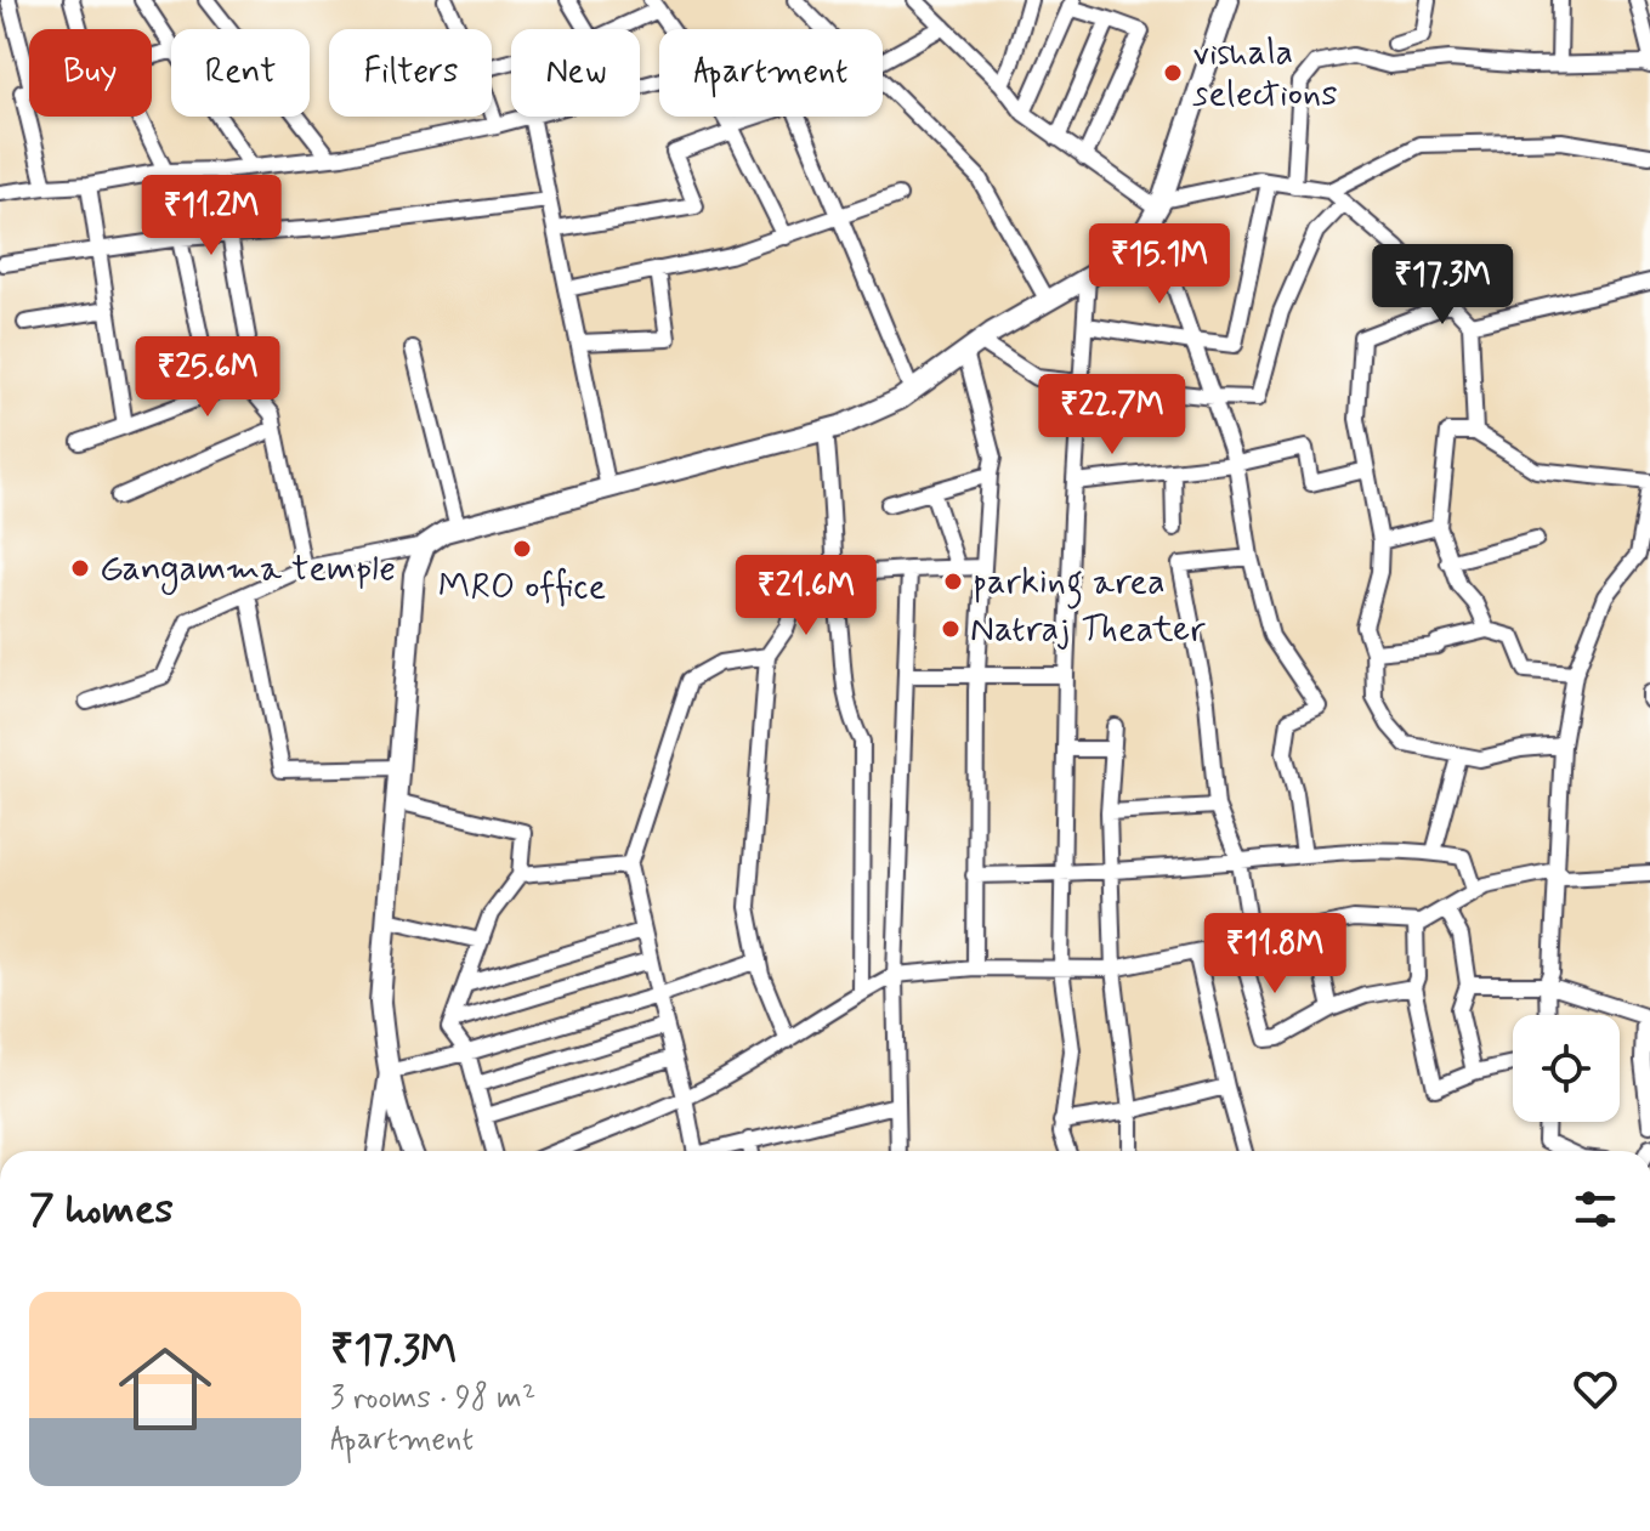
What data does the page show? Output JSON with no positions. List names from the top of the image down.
{
  "places": [
    "vishala selections",
    "MRO office",
    "Gangamma temple",
    "parking area",
    "Natraj Theater"
  ],
  "page": {
    "chip": [
      "Buy",
      "Rent",
      "Filters",
      "New",
      "Apartment"
    ],
    "price": [
      "₹11.2M",
      "₹15.1M",
      "₹17.3M",
      "₹25.6M",
      "₹22.7M",
      "₹21.6M",
      "₹11.8M"
    ],
    "heading": "7 homes",
    "list": [
      {
        "name": "₹17.3M",
        "note": "3 rooms · 98 m² · Apartment"
      }
    ]
  }
}
